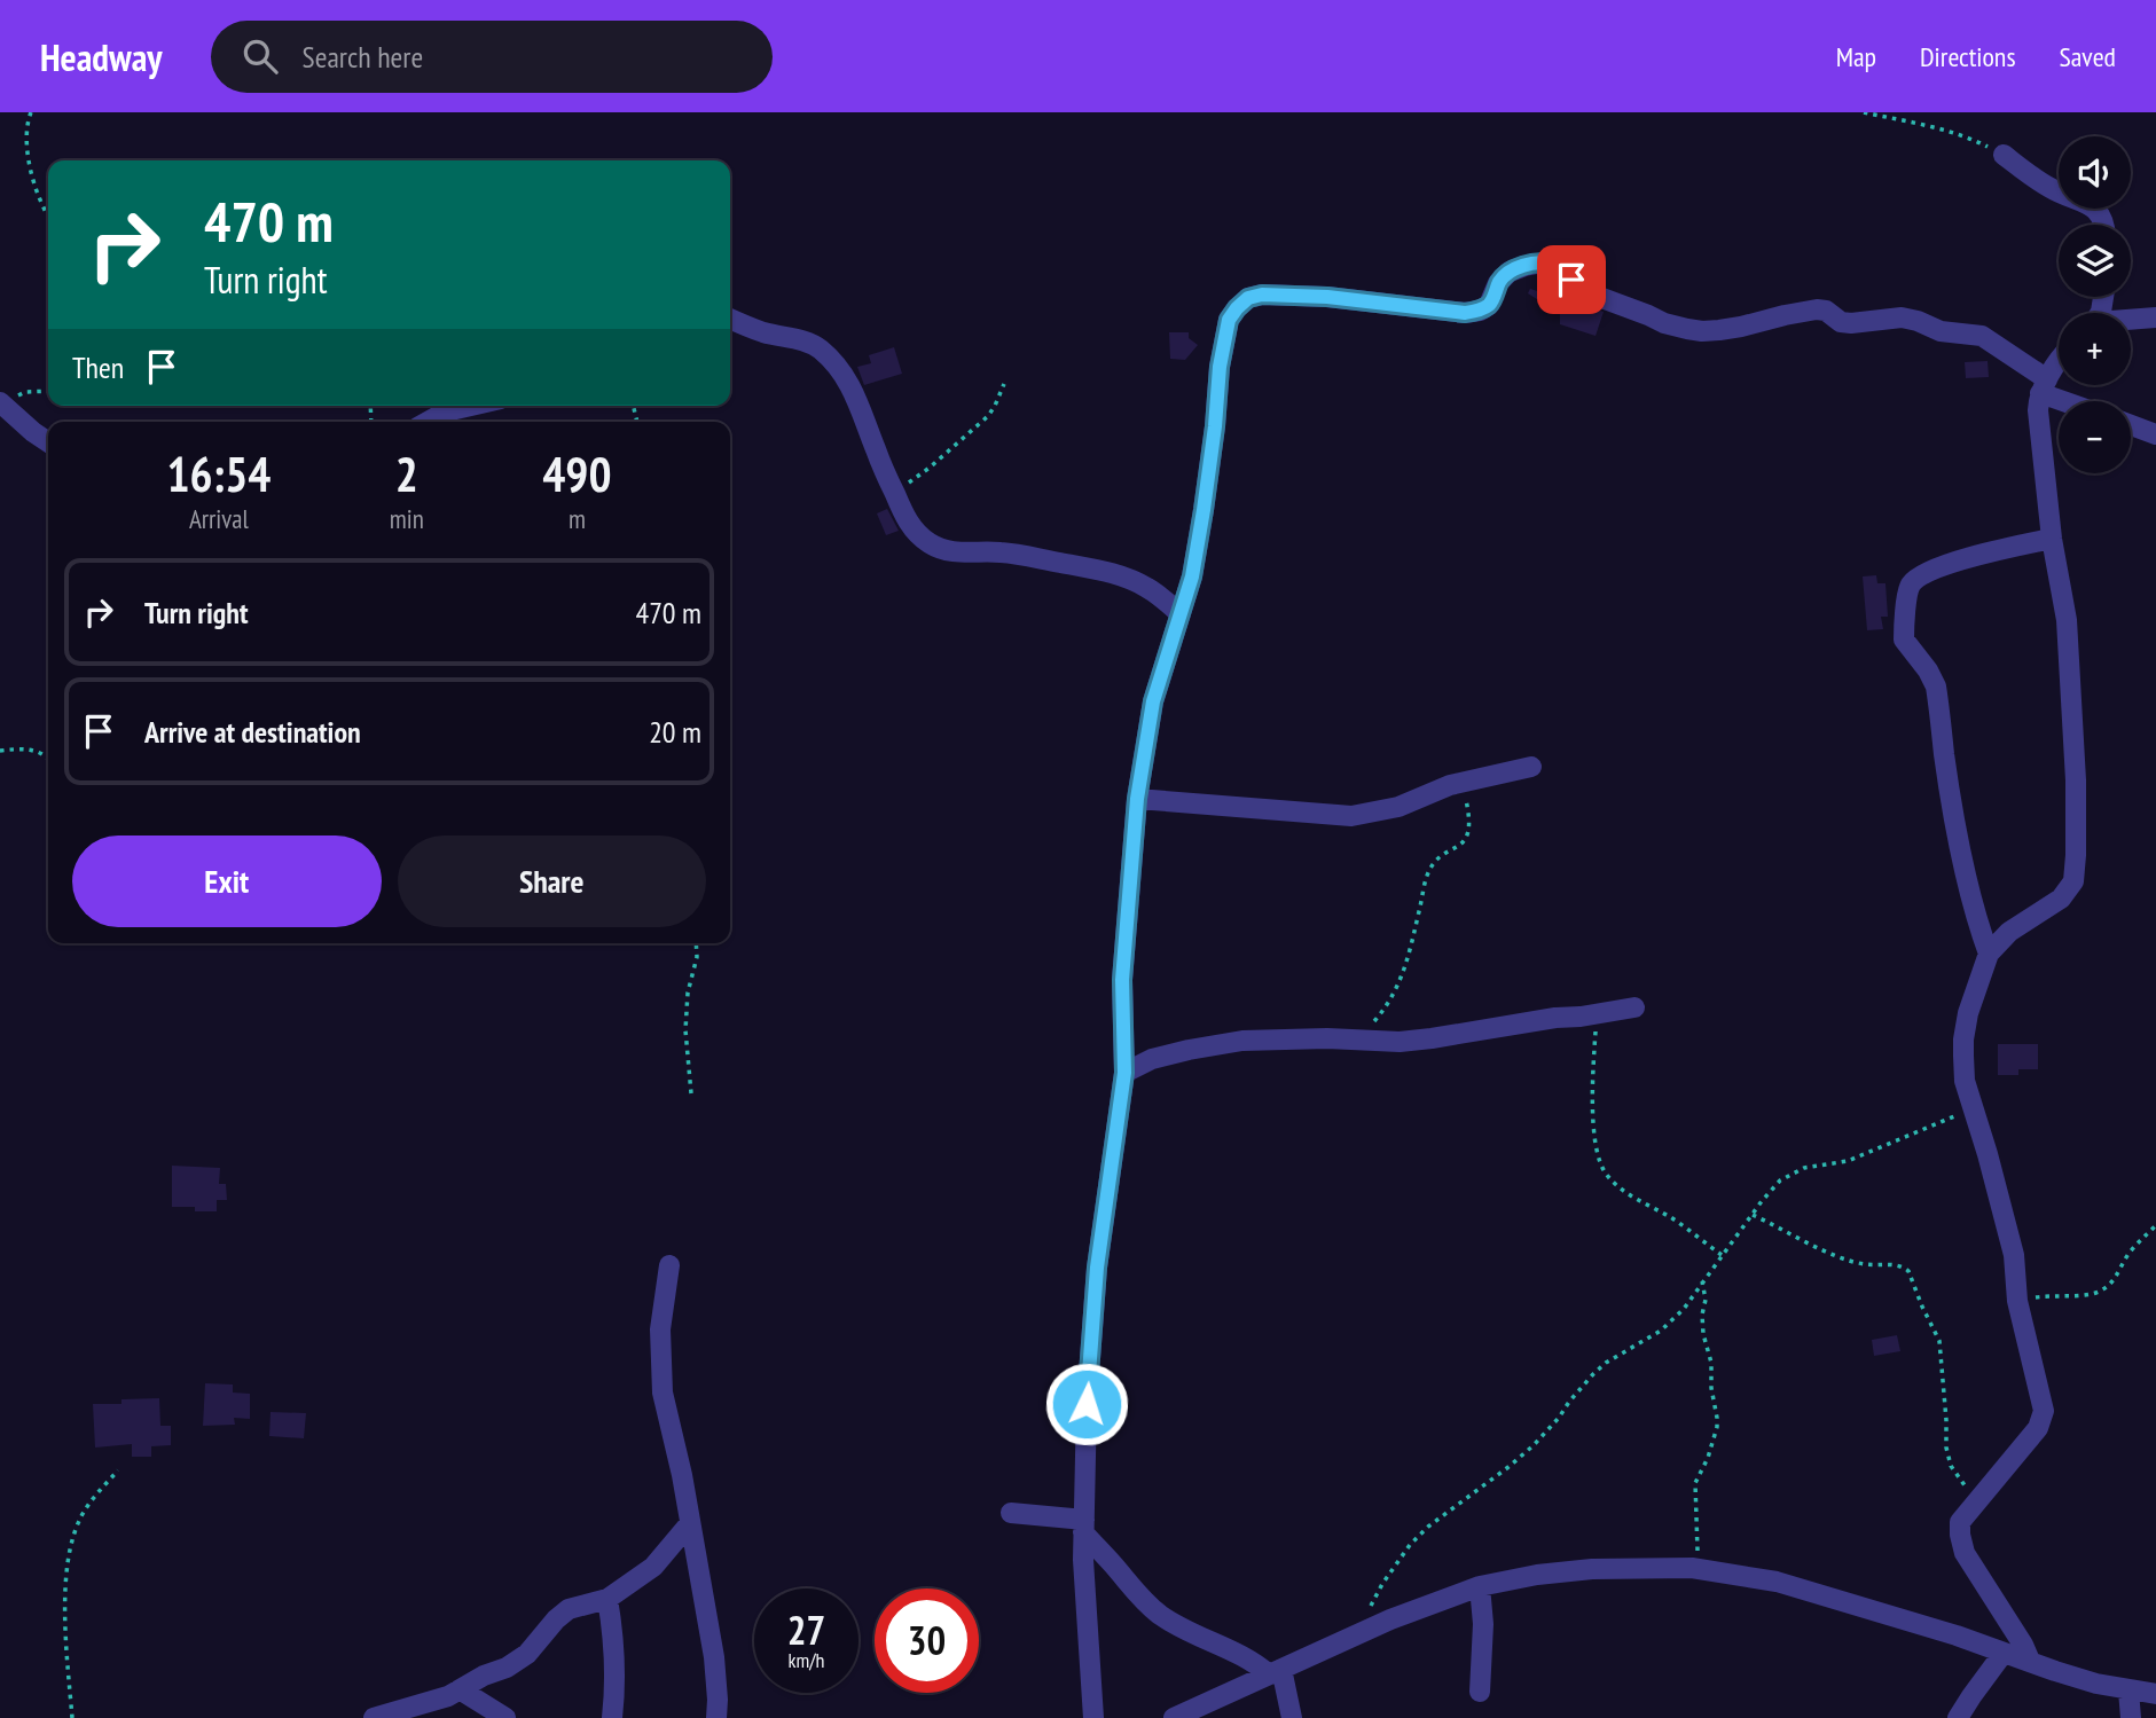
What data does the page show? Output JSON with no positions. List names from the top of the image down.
{
  "page": {
    "header": "Headway",
    "search": "Search here",
    "nav": ["Map", "Directions", "Saved"],
    "map_buttons": ["+", "−"],
    "turn": ["470 m", "Turn right"],
    "then": "Then",
    "eta": [
      "16:54",
      "Arrival",
      "2",
      "min",
      "490",
      "m"
    ],
    "list": [
      {
        "name": "Turn right",
        "value": "470 m"
      },
      {
        "name": "Arrive at destination",
        "value": "20 m"
      }
    ],
    "buttons": ["Exit", "Share"],
    "speed": "27 km/h",
    "limit": "30"
  }
}
